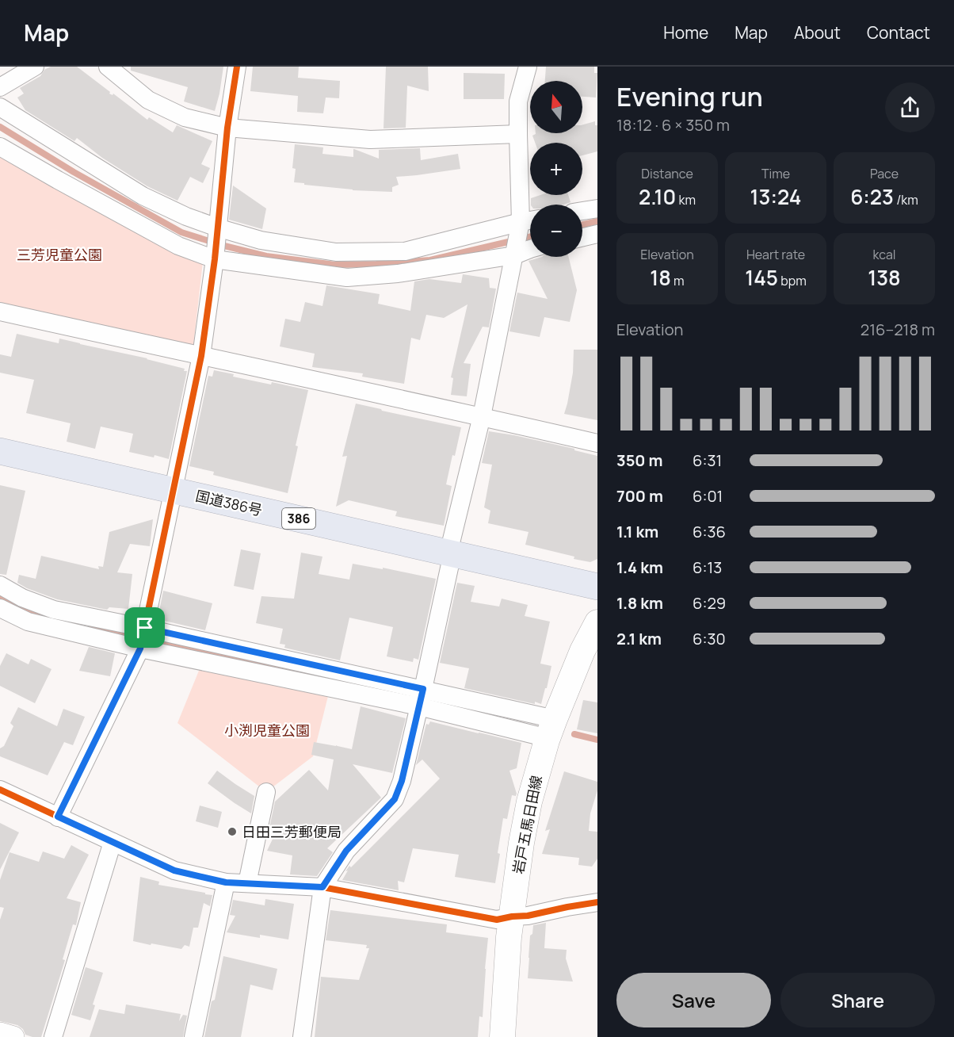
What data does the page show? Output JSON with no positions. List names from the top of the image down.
{
  "streets": {
    "highway": ["国道386号", "386"],
    "main road": ["岩戸五馬日田線"]
  },
  "parks": ["三芳児童公園", "小渕児童公園"],
  "places": ["日田三芳郵便局"],
  "north": "top",
  "page": {
    "header": "Map",
    "nav": [
      "Home",
      "Map",
      "About",
      "Contact"
    ],
    "heading": ["Evening run", "18:12 · 6 × 350 m"],
    "map_buttons": ["+", "−"],
    "stats": [
      ["Distance", "2.10 km"],
      ["Time", "13:24"],
      ["Pace", "6:23 /km"],
      ["Elevation", "18 m"],
      ["Heart rate", "145 bpm"],
      ["kcal", "138"]
    ],
    "chart": ["Elevation", "216–218 m"],
    "list": [
      {
        "name": "350 m",
        "note": "6:31"
      },
      {
        "name": "700 m",
        "note": "6:01"
      },
      {
        "name": "1.1 km",
        "note": "6:36"
      },
      {
        "name": "1.4 km",
        "note": "6:13"
      },
      {
        "name": "1.8 km",
        "note": "6:29"
      },
      {
        "name": "2.1 km",
        "note": "6:30"
      }
    ],
    "buttons": ["Save", "Share"]
  }
}
